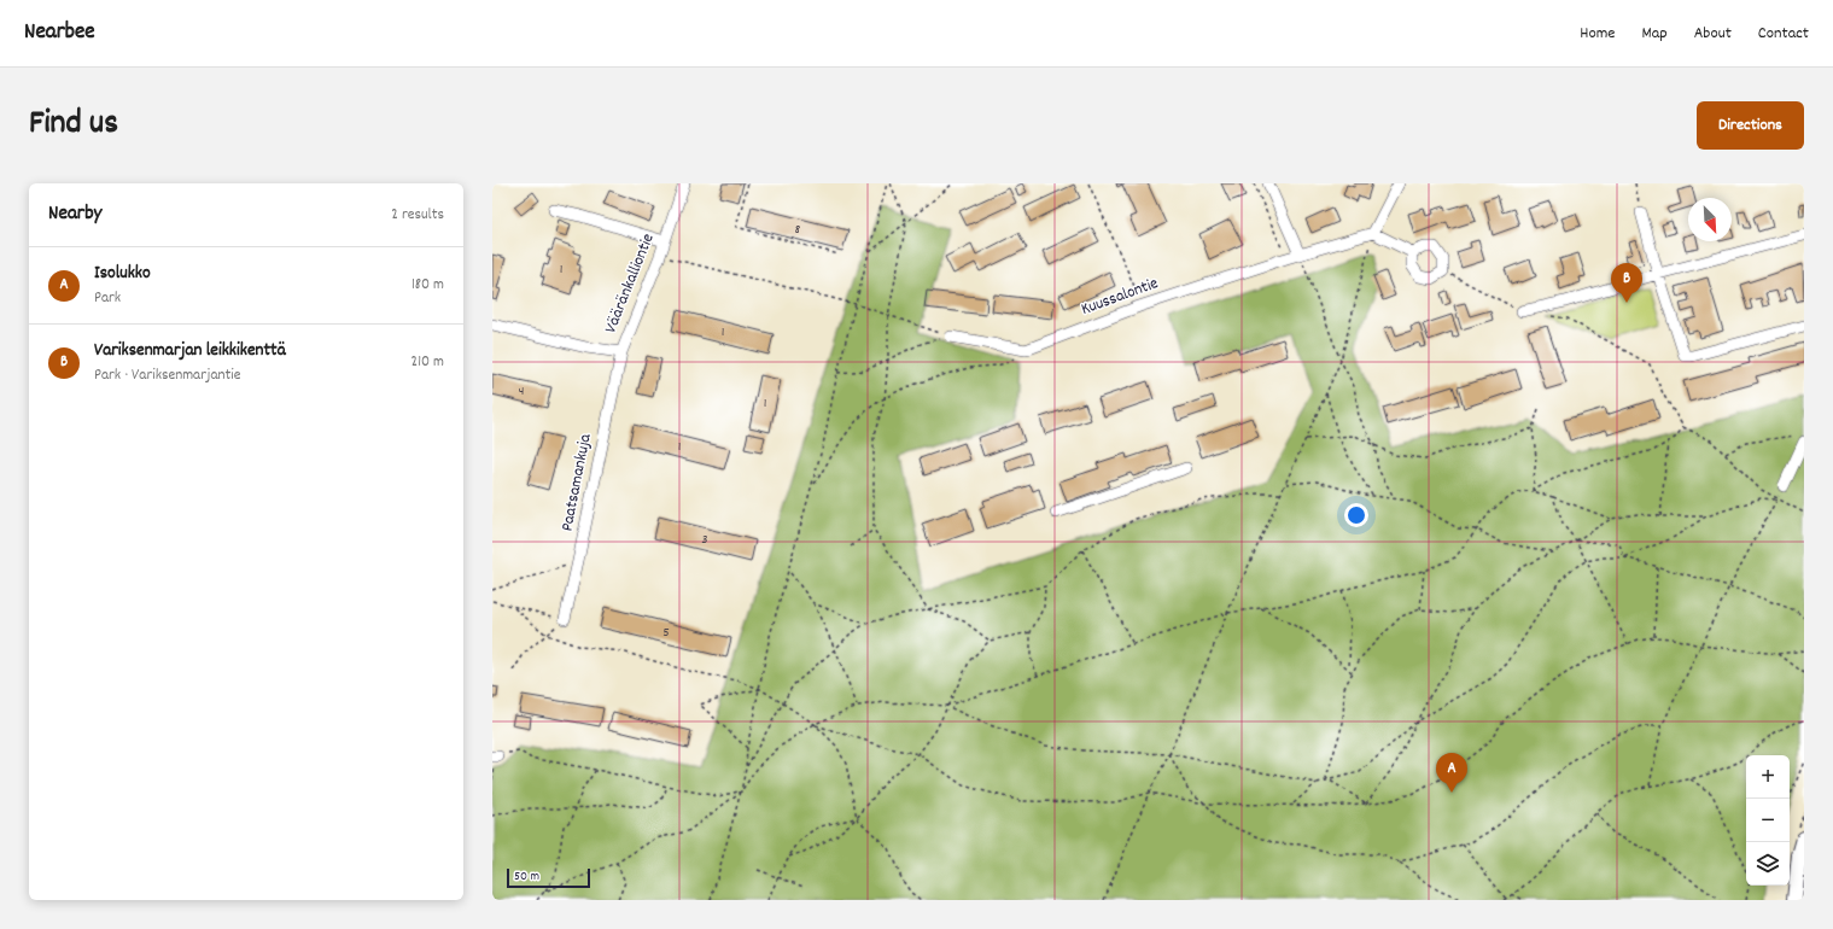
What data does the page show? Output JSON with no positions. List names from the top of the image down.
{
  "streets": {
    "street": ["Vääränkalliontie", "Kuussalontie", "Paatsamankuja"]
  },
  "crossings": [
    ["Vääränkalliontie", "Paatsamankuja"]
  ],
  "house_numbers": [
    "8",
    "1",
    "1",
    "4",
    "1",
    "1",
    "3",
    "5"
  ],
  "scale_bar": "50 m",
  "north": "bottom right",
  "page": {
    "header": "Nearbee",
    "nav": [
      "Home",
      "Map",
      "About",
      "Contact"
    ],
    "title": "Find us",
    "buttons": "Directions",
    "heading": ["Nearby", "2 results"],
    "list": [
      {
        "mark": "A",
        "name": "Isolukko",
        "note": "Park",
        "value": "180 m"
      },
      {
        "mark": "B",
        "name": "Variksenmarjan leikkikenttä",
        "note": "Park · Variksenmarjantie",
        "value": "210 m"
      }
    ],
    "pins": ["B", "A"],
    "map_buttons": ["+", "−"],
    "scale": "50 m"
  }
}
